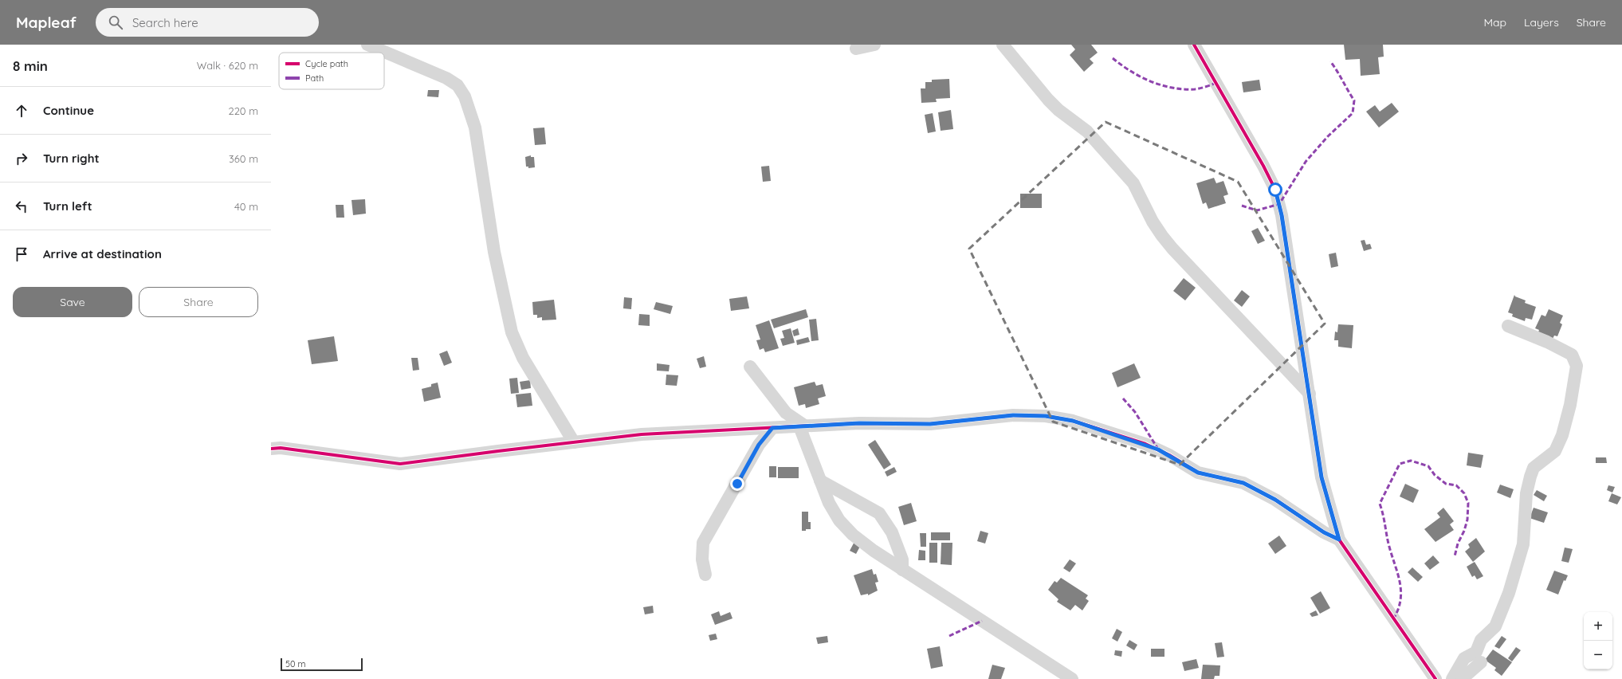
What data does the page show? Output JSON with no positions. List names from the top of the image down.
{
  "legend": ["Cycle path", "Path"],
  "scale_bar": "50 m",
  "page": {
    "header": "Mapleaf",
    "search": "Search here",
    "nav": ["Map", "Layers", "Share"],
    "heading": ["8 min", "Walk · 620 m"],
    "list": [
      ["Continue", "220 m"],
      ["Turn right", "360 m"],
      ["Turn left", "40 m"],
      "Arrive at destination"
    ],
    "buttons": ["Save", "Share"],
    "map_buttons": ["+", "−"],
    "scale": "50 m"
  }
}
